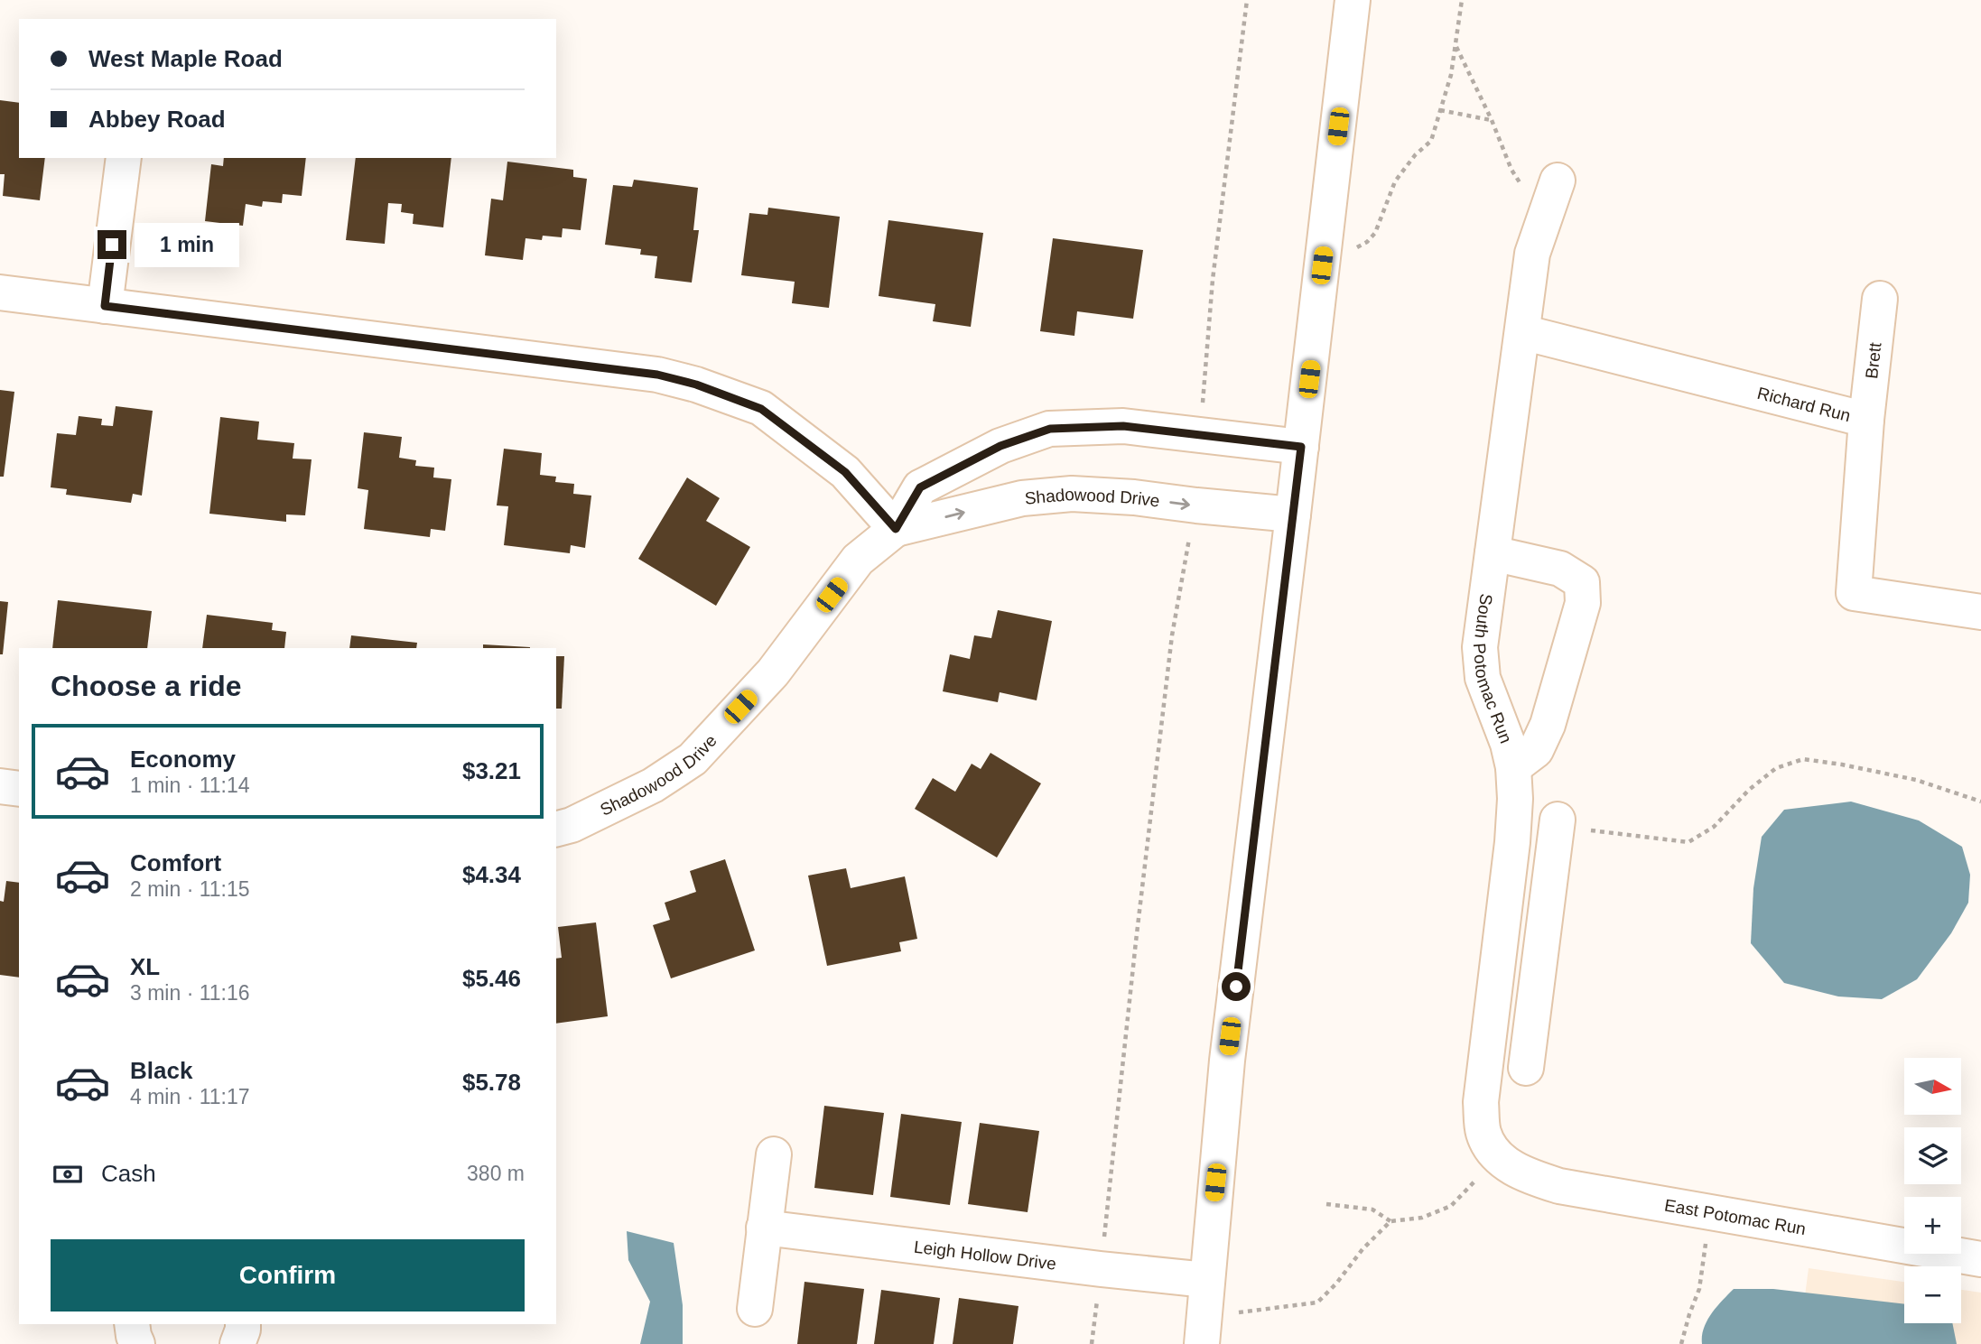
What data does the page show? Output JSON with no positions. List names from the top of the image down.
{
  "streets": {
    "street": [
      "Brett",
      "Richard Run",
      "Shadowood Drive",
      "South Potomac Run",
      "East Potomac Run",
      "Leigh Hollow Drive"
    ]
  },
  "crossings": [
    ["Brett", "Richard Run"],
    ["Richard Run", "South Potomac Run"],
    ["South Potomac Run", "East Potomac Run"]
  ],
  "north": "right",
  "page": {
    "banner": ["West Maple Road", "Abbey Road"],
    "bubble": "1 min",
    "heading": "Choose a ride",
    "list": [
      {
        "name": "Economy",
        "note": "1 min · 11:14",
        "value": "$3.21"
      },
      {
        "name": "Comfort",
        "note": "2 min · 11:15",
        "value": "$4.34"
      },
      {
        "name": "XL",
        "note": "3 min · 11:16",
        "value": "$5.46"
      },
      {
        "name": "Black",
        "note": "4 min · 11:17",
        "value": "$5.78"
      }
    ],
    "map_buttons": ["+", "−"],
    "pay": ["Cash", "380 m"],
    "buttons": "Confirm"
  }
}
